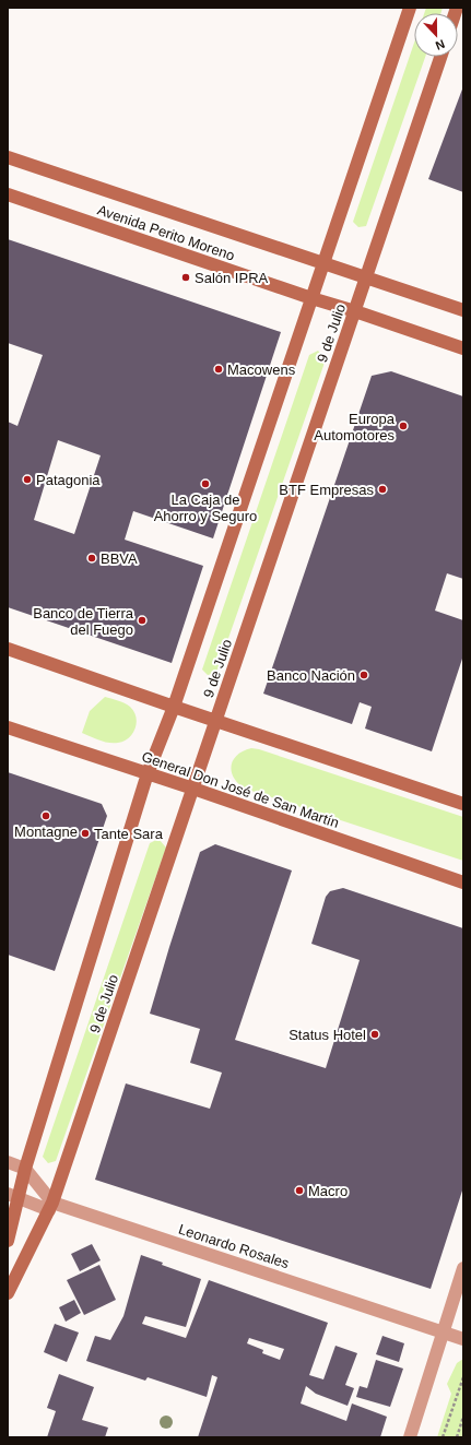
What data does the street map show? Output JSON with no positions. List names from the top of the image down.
{
  "streets": {
    "street": [
      "Avenida Perito Moreno",
      "9 de Julio",
      "General Don José de San Martín",
      "Leonardo Rosales"
    ]
  },
  "crossings": [
    ["Avenida Perito Moreno", "9 de Julio"],
    ["9 de Julio", "General Don José de San Martín"],
    ["9 de Julio", "Leonardo Rosales"]
  ],
  "places": [
    "Salón IPRA",
    "Macowens",
    "Europa Automotores",
    "Patagonia",
    "La Caja de Ahorro y Seguro",
    "BTF Empresas",
    "BBVA",
    "Banco de Tierra del Fuego",
    "Banco Nación",
    "Montagne",
    "Tante Sara",
    "Status Hotel",
    "Macro"
  ],
  "north": "bottom"
}
